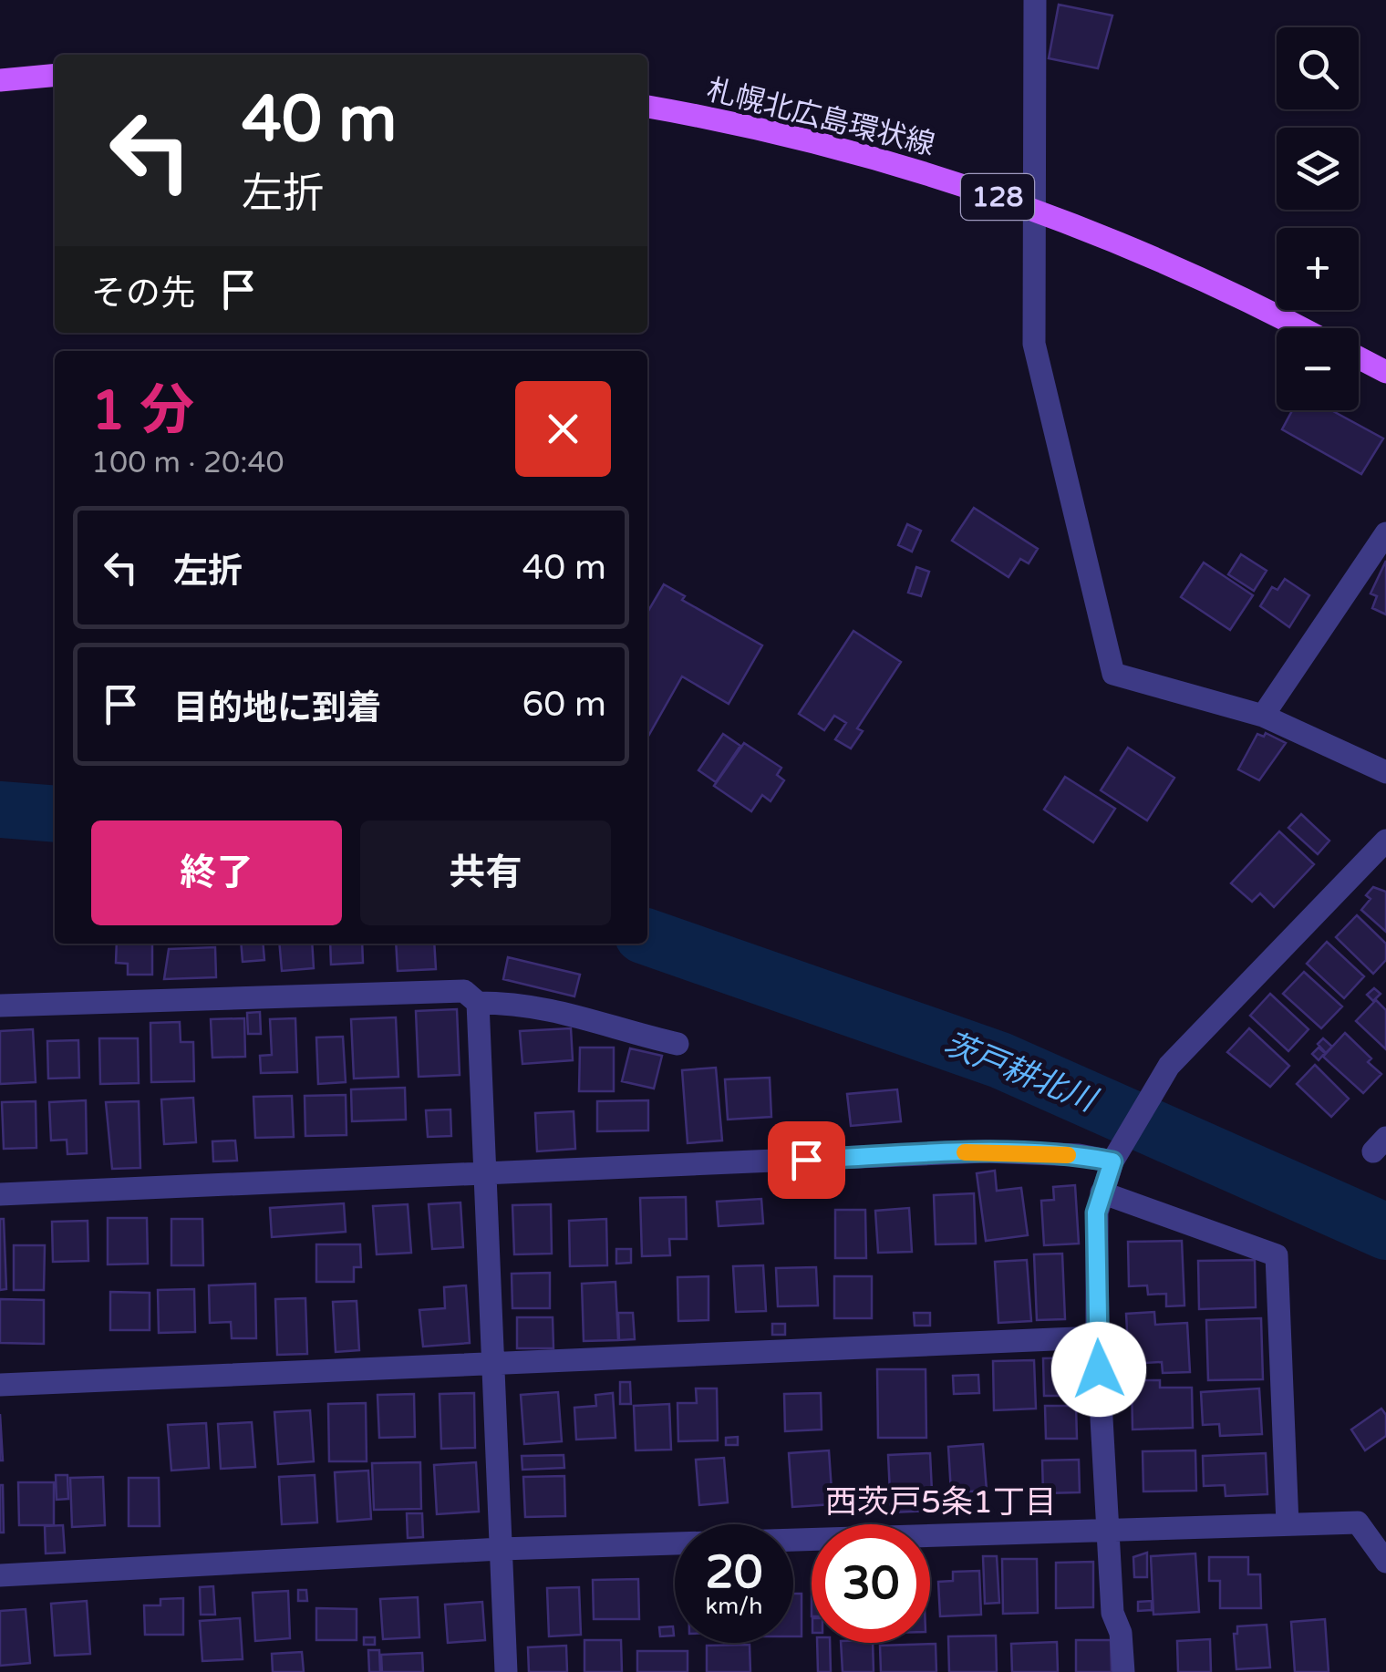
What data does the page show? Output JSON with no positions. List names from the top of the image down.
{
  "streets": {
    "main road": ["札幌北広島環状線", "128"]
  },
  "districts": ["西茨戸5条1丁目"],
  "water": ["茨戸耕北川"],
  "page": {
    "map_buttons": ["+", "−"],
    "turn": ["40 m", "左折"],
    "then": "その先",
    "heading": ["1 分", "100 m · 20:40"],
    "list": [
      {
        "name": "左折",
        "value": "40 m"
      },
      {
        "name": "目的地に到着",
        "value": "60 m"
      }
    ],
    "buttons": ["終了", "共有"],
    "speed": "20 km/h",
    "limit": "30"
  }
}
